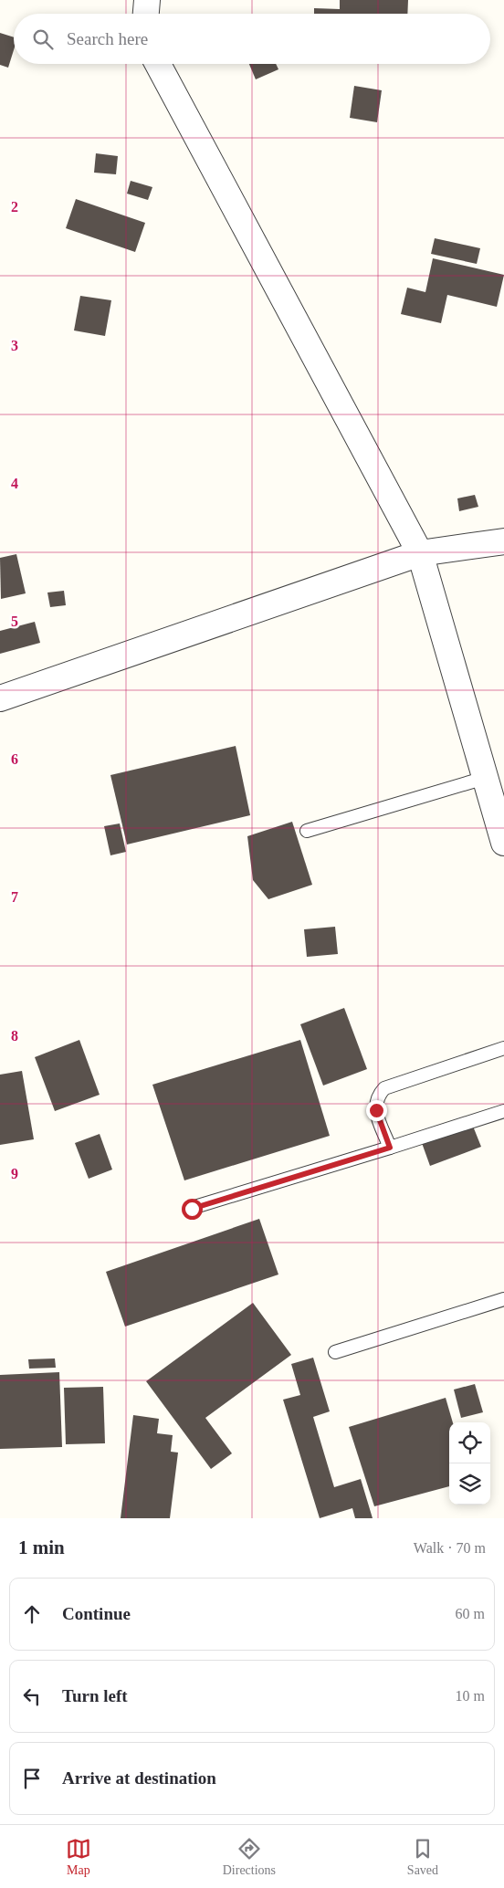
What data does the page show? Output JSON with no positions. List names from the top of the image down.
{
  "page": {
    "search": "Search here",
    "heading": ["1 min", "Walk · 70 m"],
    "list": [
      ["Continue", "60 m"],
      ["Turn left", "10 m"],
      "Arrive at destination"
    ],
    "nav": ["Map", "Directions", "Saved"]
  },
  "grid": {
    "rows": [
      "2",
      "3",
      "4",
      "5",
      "6",
      "7",
      "8",
      "9"
    ]
  }
}
